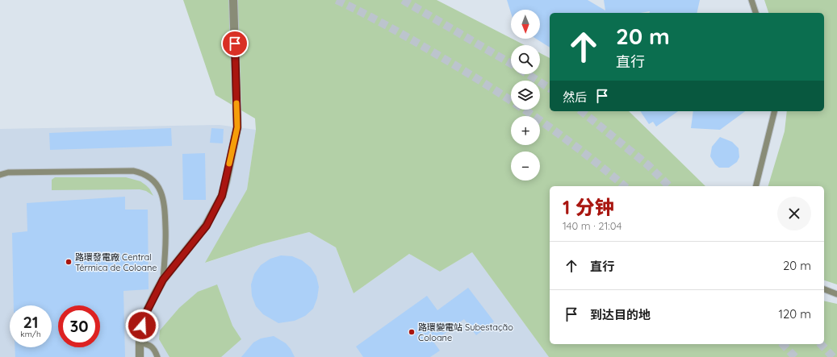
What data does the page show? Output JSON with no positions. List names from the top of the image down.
{
  "places": ["路環發電廠 Central Térmica de Coloane", "路環變電站 Subestação Coloane"],
  "north": "bottom",
  "page": {
    "map_buttons": ["+", "−"],
    "turn": ["20 m", "直行"],
    "then": "然后",
    "heading": ["1 分钟", "140 m · 21:04"],
    "list": [
      {
        "name": "直行",
        "value": "20 m"
      },
      {
        "name": "到达目的地",
        "value": "120 m"
      }
    ],
    "speed": "21 km/h",
    "limit": "30"
  }
}
